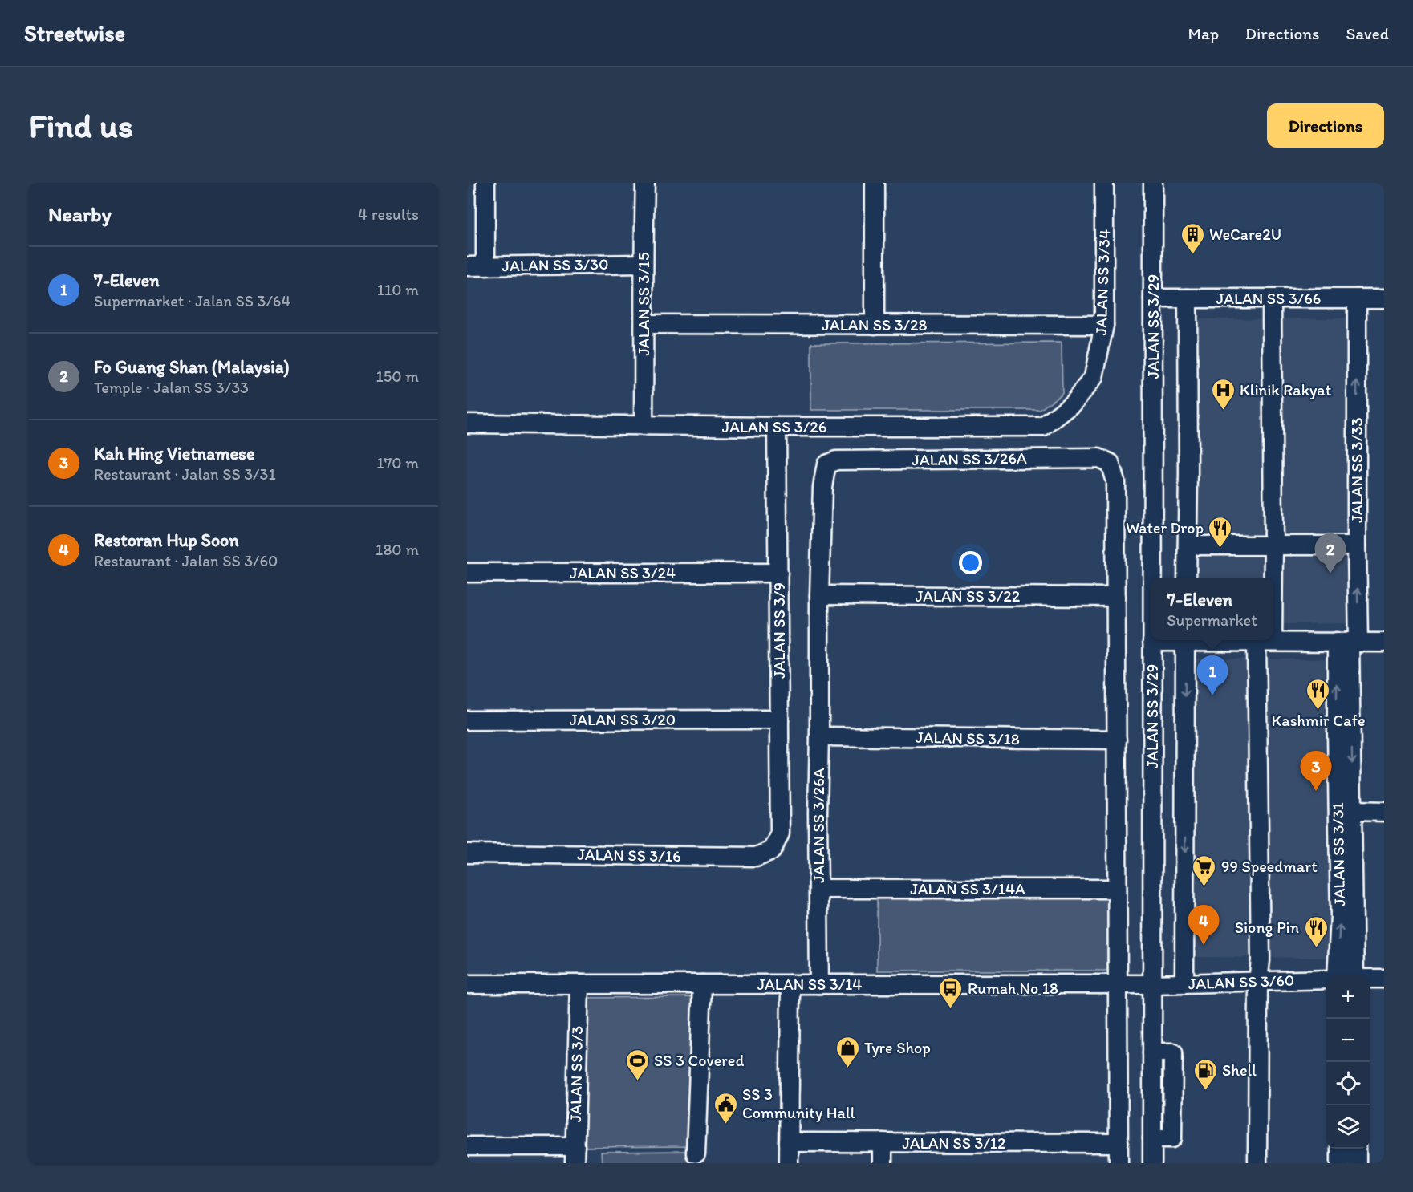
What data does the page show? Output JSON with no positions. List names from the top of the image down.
{
  "streets": {
    "street": [
      "JALAN SS 3/30",
      "JALAN SS 3/34",
      "JALAN SS 3/66",
      "JALAN SS 3/15",
      "JALAN SS 3/28",
      "JALAN SS 3/29",
      "JALAN SS 3/26",
      "JALAN SS 3/26A",
      "JALAN SS 3/33",
      "JALAN SS 3/24",
      "JALAN SS 3/22",
      "JALAN SS 3/9",
      "JALAN SS 3/20",
      "JALAN SS 3/18",
      "JALAN SS 3/31",
      "JALAN SS 3/16",
      "JALAN SS 3/14A",
      "JALAN SS 3/60",
      "JALAN SS 3/14",
      "JALAN SS 3/3",
      "JALAN SS 3/12"
    ]
  },
  "crossings": [
    ["JALAN SS 3/30", "JALAN SS 3/15"],
    ["JALAN SS 3/34", "JALAN SS 3/28"],
    ["JALAN SS 3/34", "JALAN SS 3/26"],
    ["JALAN SS 3/66", "JALAN SS 3/29"],
    ["JALAN SS 3/66", "JALAN SS 3/33"],
    ["JALAN SS 3/15", "JALAN SS 3/28"],
    ["JALAN SS 3/15", "JALAN SS 3/26"],
    ["JALAN SS 3/29", "JALAN SS 3/60"],
    ["JALAN SS 3/29", "JALAN SS 3/14"],
    ["JALAN SS 3/26", "JALAN SS 3/9"],
    ["JALAN SS 3/26A", "JALAN SS 3/22"],
    ["JALAN SS 3/26A", "JALAN SS 3/18"],
    ["JALAN SS 3/26A", "JALAN SS 3/14A"],
    ["JALAN SS 3/26A", "JALAN SS 3/14"],
    ["JALAN SS 3/26A", "JALAN SS 3/12"],
    ["JALAN SS 3/33", "JALAN SS 3/31"],
    ["JALAN SS 3/24", "JALAN SS 3/9"],
    ["JALAN SS 3/9", "JALAN SS 3/20"],
    ["JALAN SS 3/9", "JALAN SS 3/16"],
    ["JALAN SS 3/60", "JALAN SS 3/14"],
    ["JALAN SS 3/14", "JALAN SS 3/3"]
  ],
  "places": {
    "building": ["WeCare2U"],
    "hospital": ["Klinik Rakyat"],
    "restaurant": ["Water Drop", "Kashmir Cafe", "Siong Pin"],
    "supermarket": ["99 Speedmart"],
    "bus stop": ["Rumah No 18"],
    "shop": ["Tyre Shop"],
    "sports": ["SS 3 Covered"],
    "fuel station": ["Shell"],
    "public building": ["SS 3 Community Hall"]
  },
  "page": {
    "header": "Streetwise",
    "nav": ["Map", "Directions", "Saved"],
    "buttons": "Directions",
    "title": "Find us",
    "heading": ["Nearby", "4 results"],
    "list": [
      {
        "mark": "1",
        "name": "7-Eleven",
        "note": "Supermarket · Jalan SS 3/64",
        "value": "110 m"
      },
      {
        "mark": "2",
        "name": "Fo Guang Shan (Malaysia)",
        "note": "Temple · Jalan SS 3/33",
        "value": "150 m"
      },
      {
        "mark": "3",
        "name": "Kah Hing Vietnamese",
        "note": "Restaurant · Jalan SS 3/31",
        "value": "170 m"
      },
      {
        "mark": "4",
        "name": "Restoran Hup Soon",
        "note": "Restaurant · Jalan SS 3/60",
        "value": "180 m"
      }
    ],
    "pins": [
      "2",
      "1",
      "3",
      "4"
    ],
    "popup": ["7-Eleven", "Supermarket"],
    "map_buttons": ["+", "−"]
  }
}
